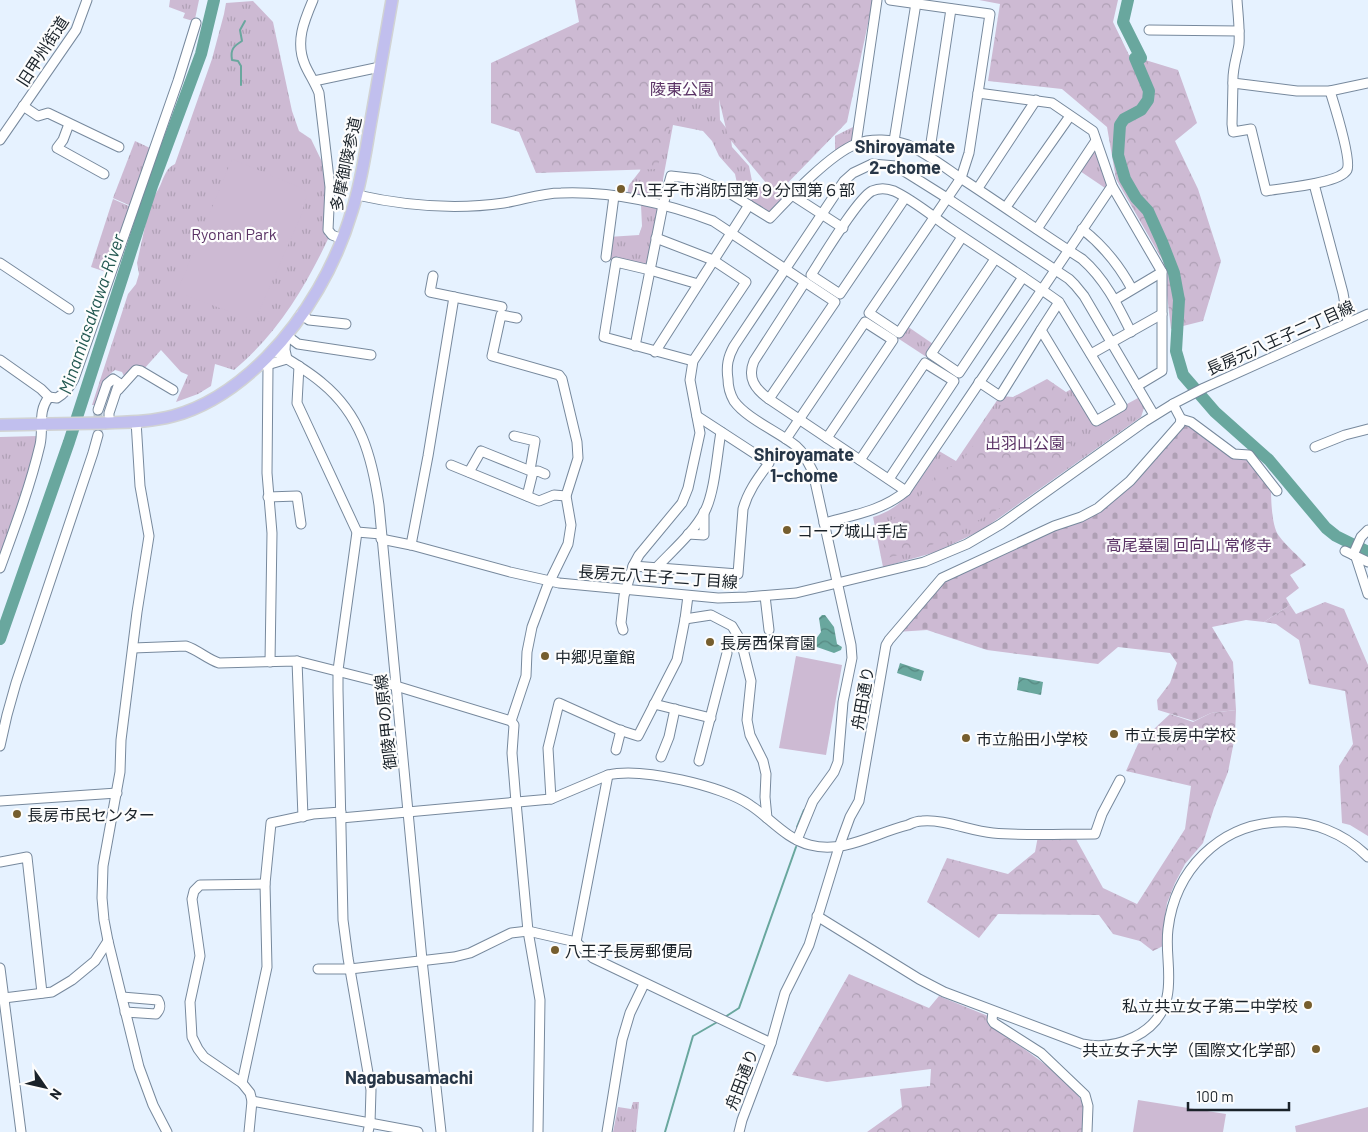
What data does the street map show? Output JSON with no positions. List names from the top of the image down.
{
  "streets": {
    "main road": ["多摩御陵参道"],
    "street": [
      "旧甲州街道",
      "長房元八王子二丁目線",
      "舟田通り",
      "御陵甲の原線"
    ]
  },
  "crossings": [
    ["多摩御陵参道", "御陵甲の原線"],
    ["長房元八王子二丁目線", "御陵甲の原線"]
  ],
  "districts": ["Shiroyamate 2-chome", "Shiroyamate 1-chome", "Nagabusamachi"],
  "water": ["Minamiasakawa-River"],
  "parks": [
    "陵東公園",
    "Ryonan Park",
    "出羽山公園",
    "高尾墓園 回向山 常修寺"
  ],
  "places": [
    "八王子市消防団第９分団第６部",
    "コープ城山手店",
    "長房西保育園",
    "中郷児童館",
    "市立長房中学校",
    "市立船田小学校",
    "長房市民センター",
    "八王子長房郵便局",
    "私立共立女子第二中学校",
    "共立女子大学（国際文化学部）"
  ],
  "scale_bar": "100 m",
  "north": "bottom right"
}
